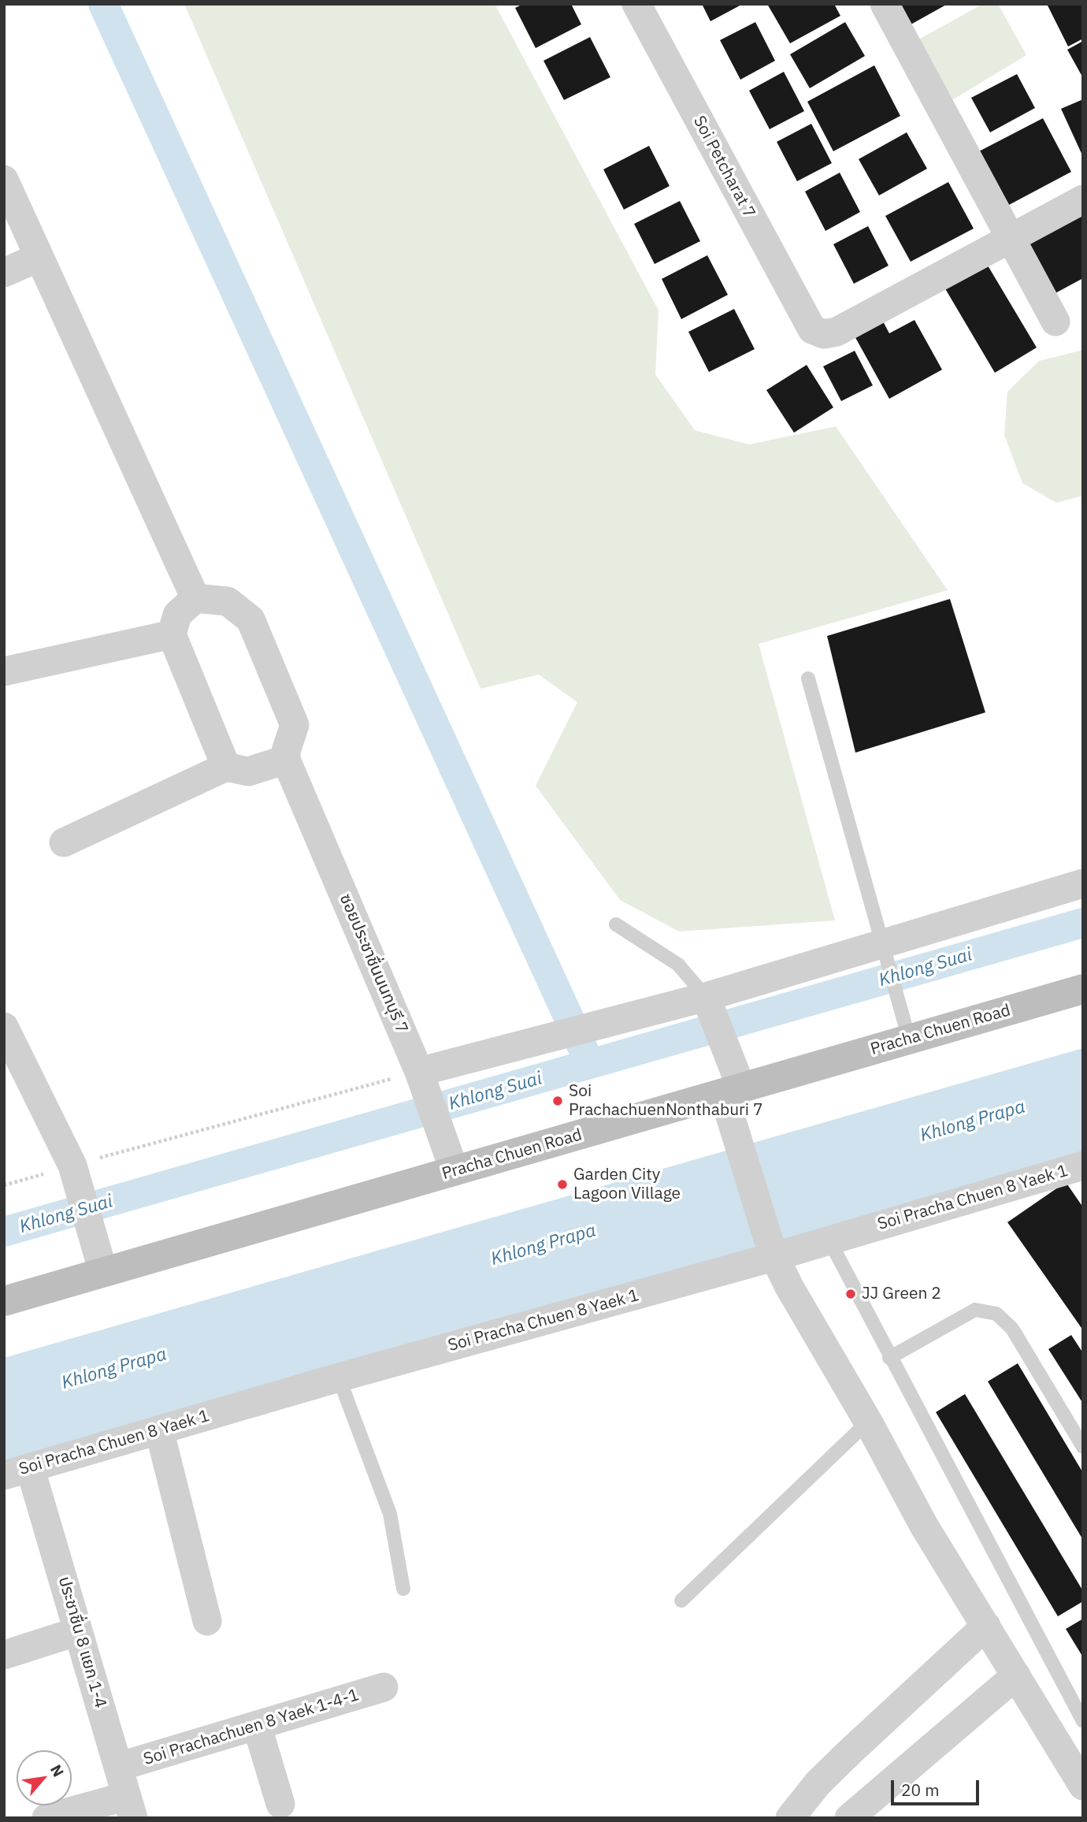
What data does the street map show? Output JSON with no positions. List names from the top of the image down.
{
  "streets": {
    "main road": ["Pracha Chuen Road"],
    "street": [
      "Soi Petcharat 7",
      "ซอยประชาชื่นนนทบุรี 7",
      "Soi Pracha Chuen 8 Yaek 1",
      "ประชาชื่น 8 แยก 1-4",
      "Soi Prachachuen 8 Yaek 1-4-1"
    ]
  },
  "crossings": [
    ["ซอยประชาชื่นนนทบุรี 7", "Pracha Chuen Road"],
    ["Soi Pracha Chuen 8 Yaek 1", "ประชาชื่น 8 แยก 1-4"],
    ["ประชาชื่น 8 แยก 1-4", "Soi Prachachuen 8 Yaek 1-4-1"]
  ],
  "water": ["Khlong Suai", "Khlong Prapa"],
  "places": ["Soi PrachachuenNonthaburi 7", "Garden City Lagoon Village", "JJ Green 2"],
  "scale_bar": "20 m",
  "north": "top right"
}
